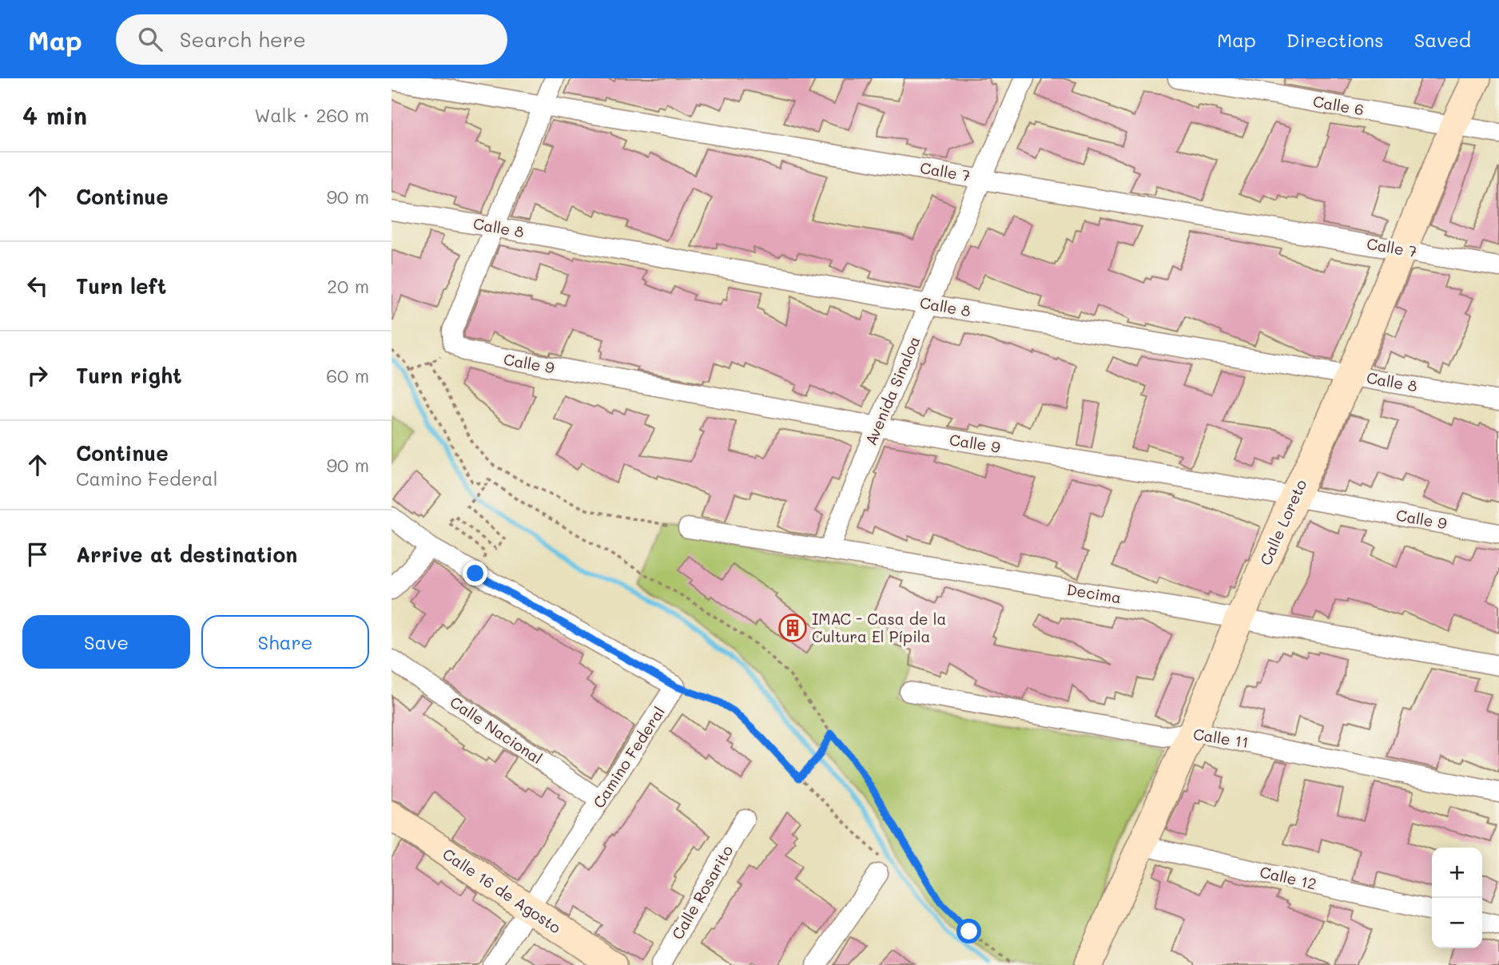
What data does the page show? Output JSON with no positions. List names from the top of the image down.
{
  "streets": {
    "street": [
      "Calle 6",
      "Calle 7",
      "Calle 8",
      "Calle 9",
      "Avenida Sinaloa",
      "Calle Loreto",
      "Decima",
      "Calle Nacional",
      "Calle 11",
      "Camino Federal",
      "Calle 12",
      "Calle 16 de Agosto",
      "Calle Rosarito"
    ]
  },
  "crossings": [
    ["Calle 6", "Calle Loreto"],
    ["Calle 7", "Avenida Sinaloa"],
    ["Calle 7", "Calle Loreto"],
    ["Calle 8", "Avenida Sinaloa"],
    ["Calle 8", "Calle Loreto"],
    ["Calle 9", "Avenida Sinaloa"],
    ["Calle 9", "Calle Loreto"],
    ["Avenida Sinaloa", "Decima"],
    ["Calle Loreto", "Decima"],
    ["Calle Loreto", "Calle 11"],
    ["Calle Loreto", "Calle 12"],
    ["Calle Nacional", "Camino Federal"],
    ["Camino Federal", "Calle 16 de Agosto"]
  ],
  "places": {
    "building": ["IMAC - Casa de la Cultura El Pípila"]
  },
  "page": {
    "header": "Map",
    "search": "Search here",
    "nav": ["Map", "Directions", "Saved"],
    "heading": ["4 min", "Walk · 260 m"],
    "list": [
      ["Continue", "90 m"],
      ["Turn left", "20 m"],
      ["Turn right", "60 m"],
      ["Continue", "Camino Federal", "90 m"],
      "Arrive at destination"
    ],
    "buttons": ["Save", "Share"],
    "map_buttons": ["+", "−"]
  }
}
